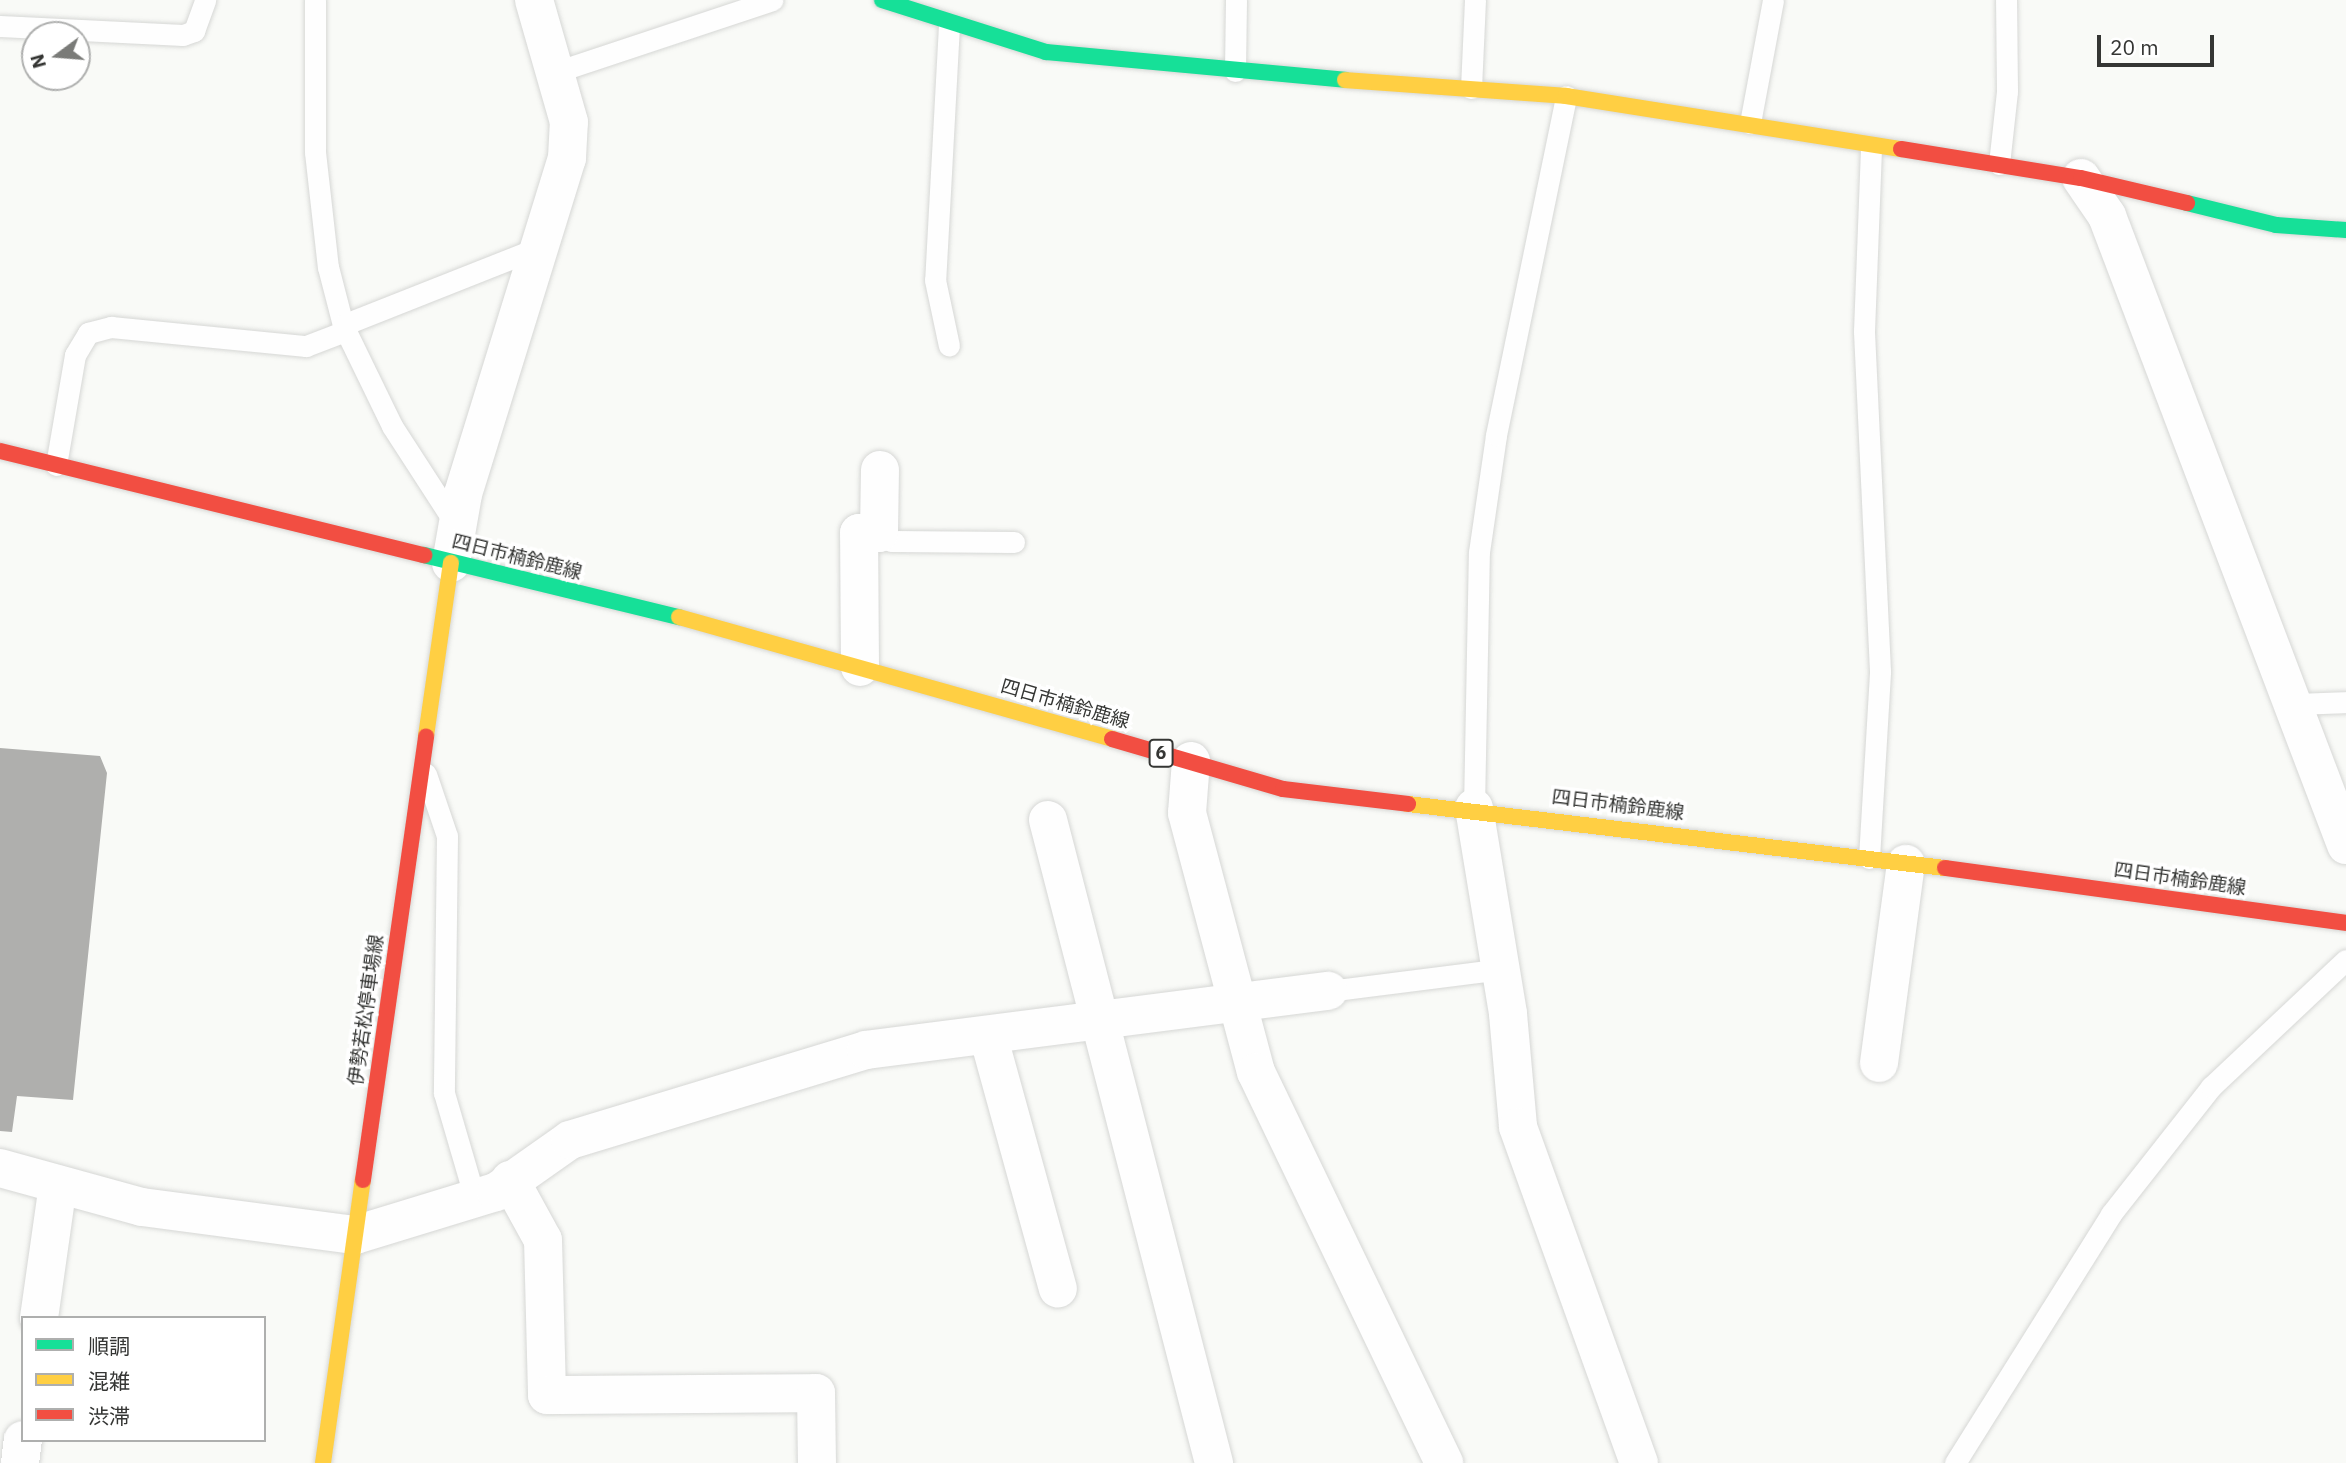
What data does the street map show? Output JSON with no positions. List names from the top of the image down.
{
  "streets": {
    "main road": ["四日市楠鈴鹿線", "6", "伊勢若松停車場線"]
  },
  "crossings": [
    ["四日市楠鈴鹿線", "伊勢若松停車場線"]
  ],
  "legend": ["順調", "混雑", "渋滞"],
  "scale_bar": "20 m",
  "north": "left"
}
